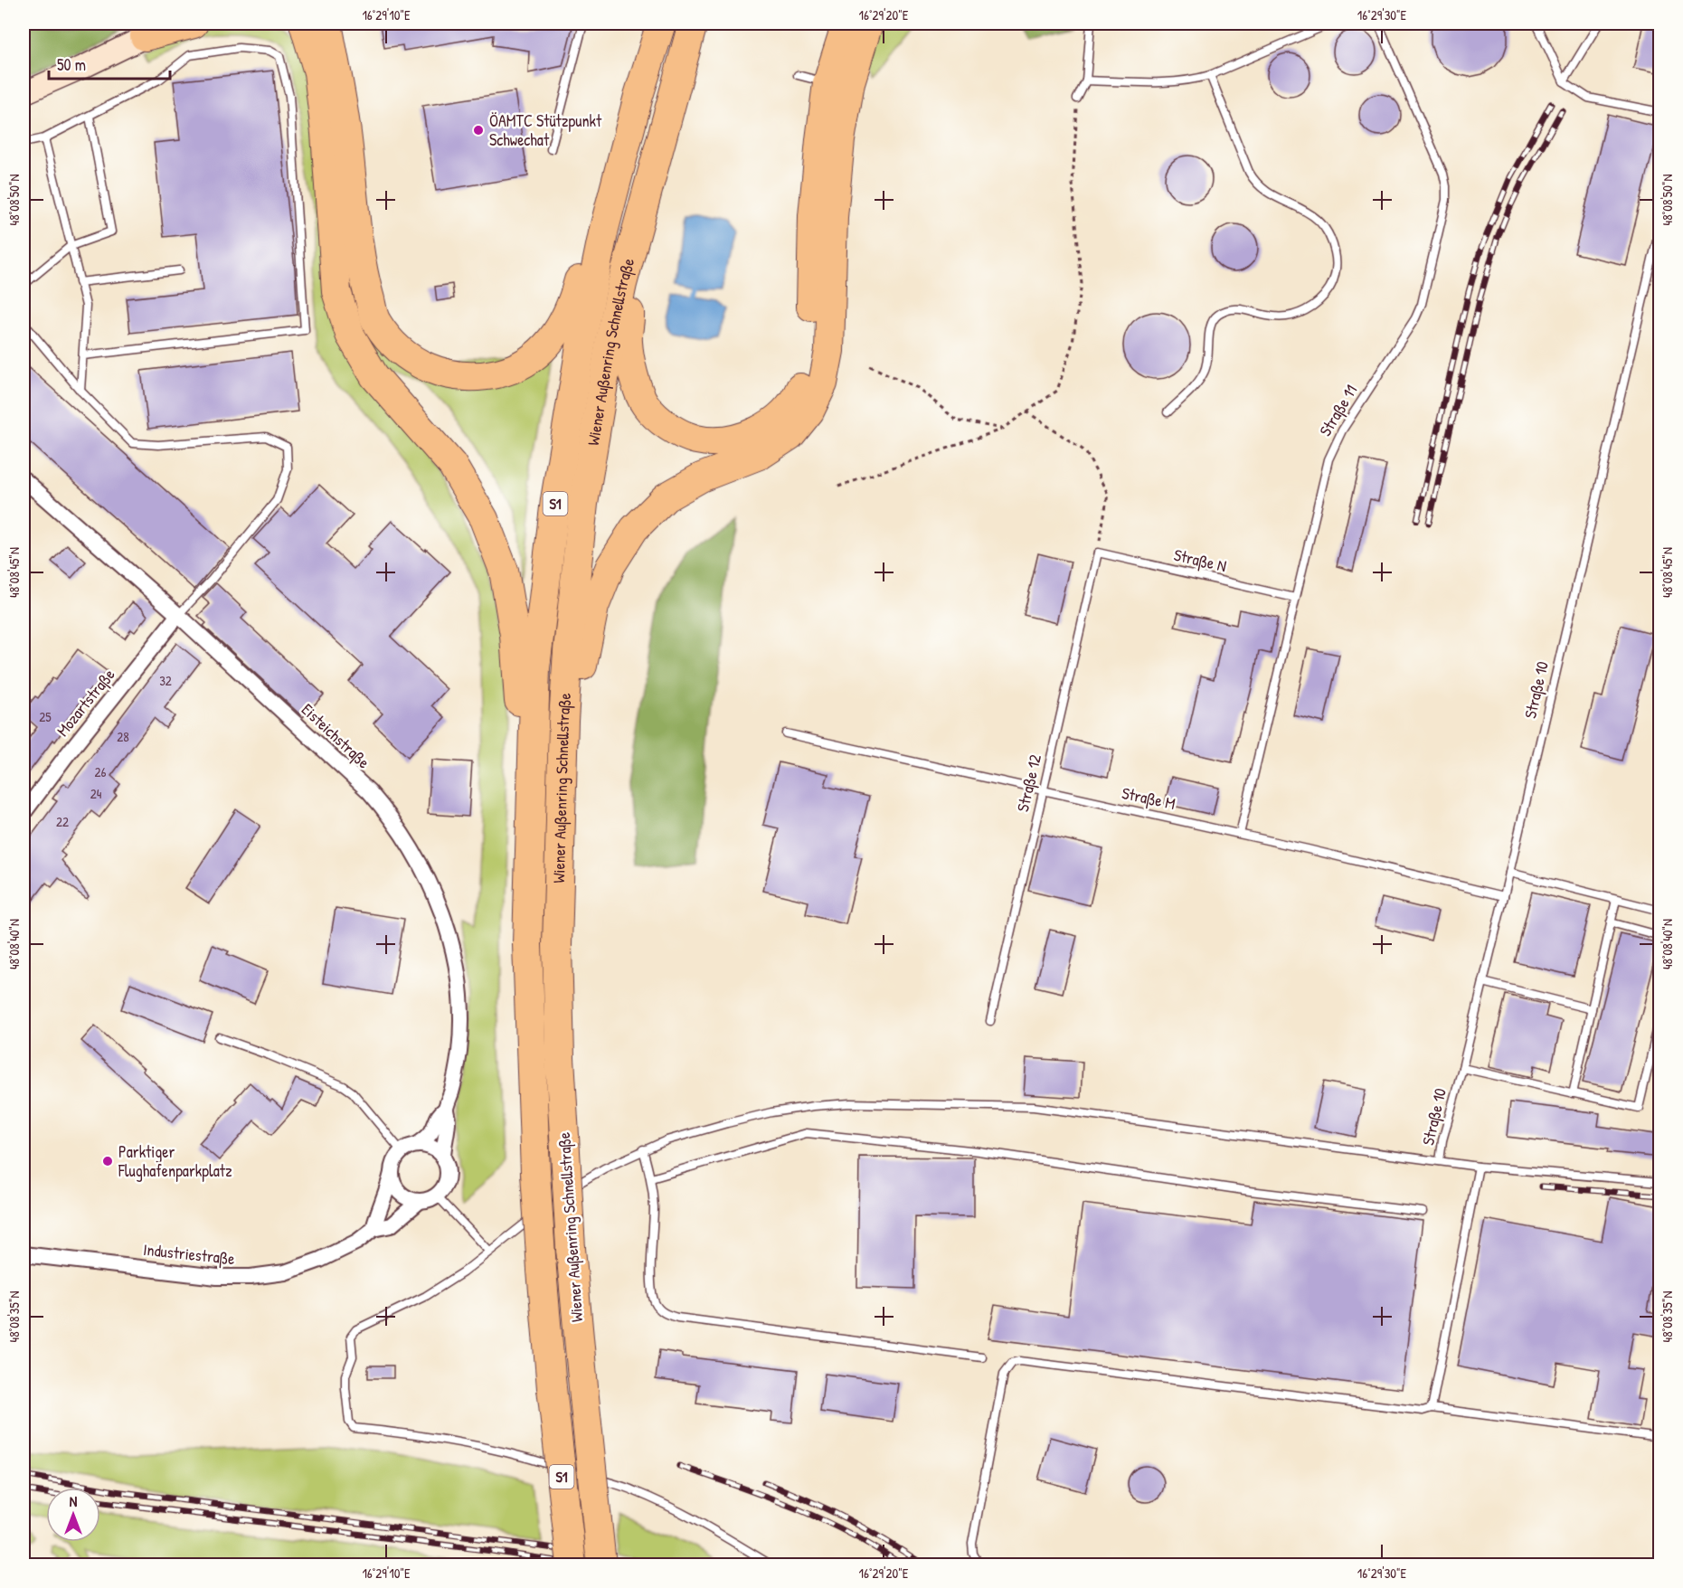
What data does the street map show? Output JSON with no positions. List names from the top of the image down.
{
  "streets": {
    "highway": ["Wiener Außenring Schnellstraße", "S1"],
    "street": ["Mozartstraße", "Eisteichstraße", "Industriestraße"],
    "lane": [
      "Straße 11",
      "Straße N",
      "Straße 10",
      "Straße 12",
      "Straße M"
    ]
  },
  "crossings": [
    ["Straße 11", "Straße N"],
    ["Straße 11", "Straße M"],
    ["Straße N", "Straße 12"],
    ["Straße 10", "Straße M"],
    ["Mozartstraße", "Eisteichstraße"],
    ["Eisteichstraße", "Industriestraße"],
    ["Straße 12", "Straße M"]
  ],
  "places": ["ÖAMTC Stützpunkt Schwechat", "Parktiger Flughafenparkplatz"],
  "house_numbers": [
    "32",
    "25",
    "28",
    "26",
    "24",
    "22"
  ],
  "scale_bar": "50 m",
  "north": "top",
  "coordinates": [
    "16°29'10\"E",
    "16°29'20\"E",
    "16°29'30\"E",
    "48°08'50\"N",
    "48°08'45\"N",
    "48°08'40\"N",
    "48°08'35\"N"
  ]
}
